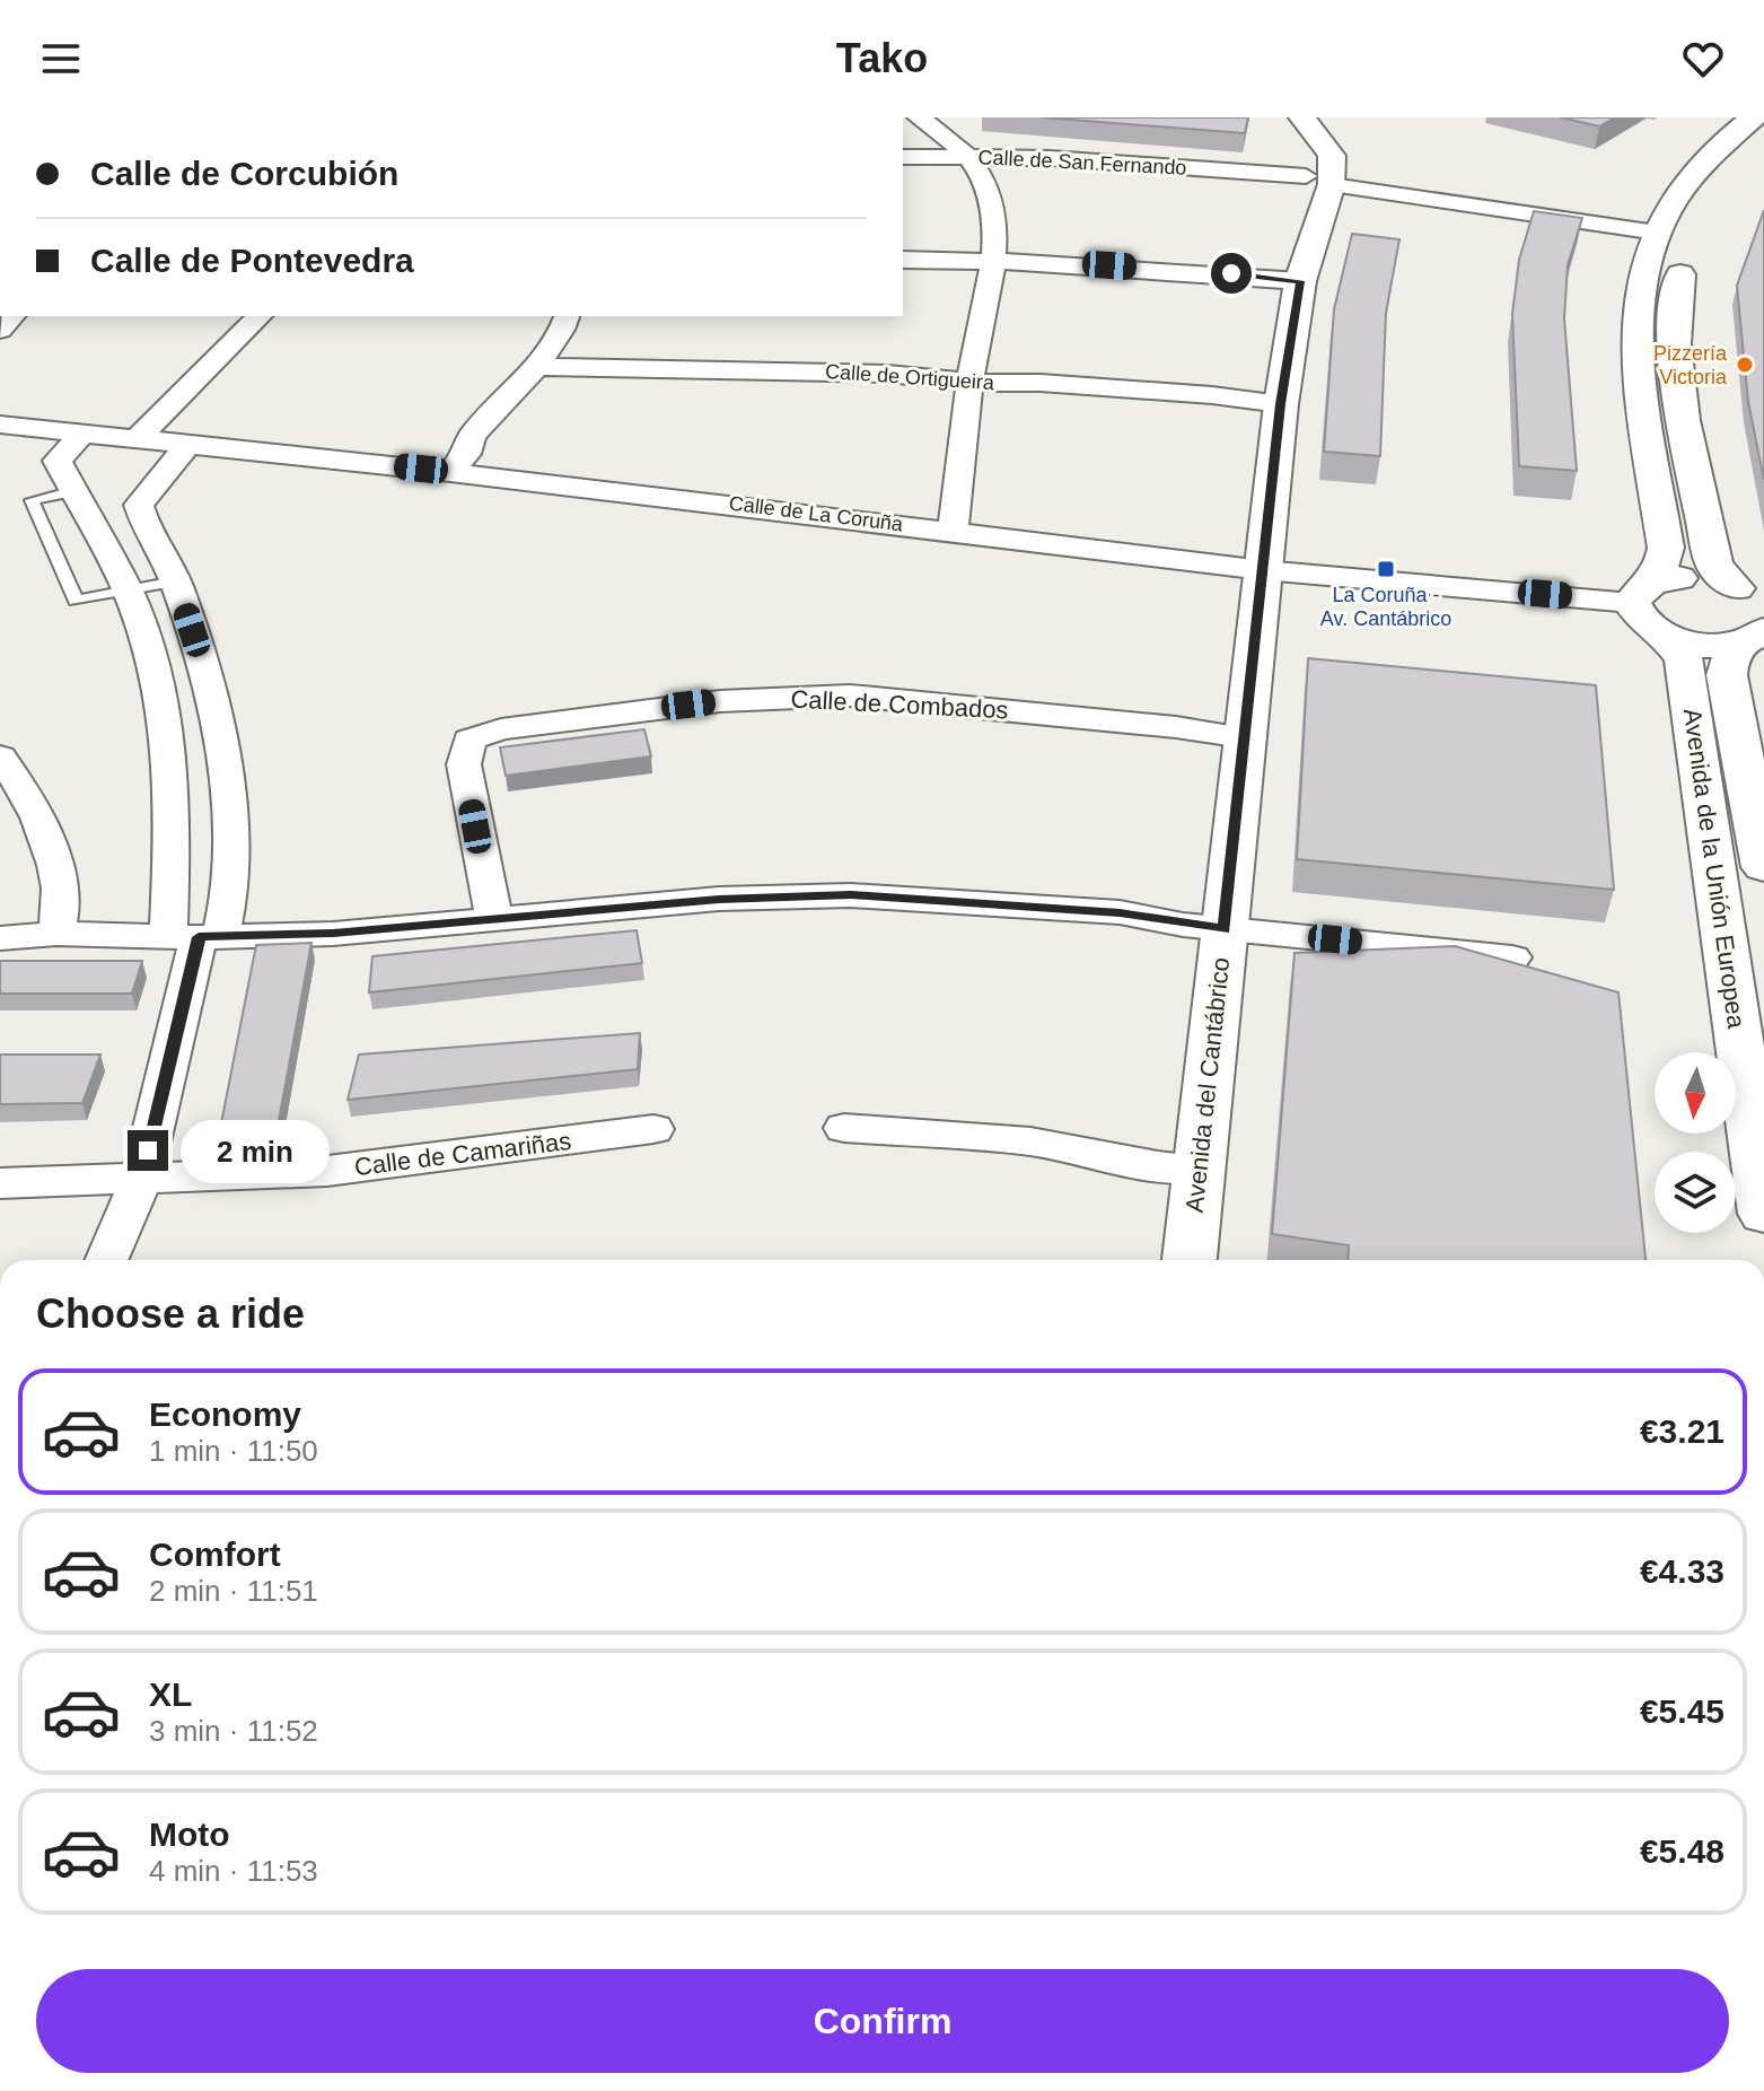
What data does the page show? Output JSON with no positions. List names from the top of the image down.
{
  "streets": {
    "main road": ["Avenida de la Unión Europea", "Avenida del Cantábrico"],
    "street": [
      "Calle de San Fernando",
      "Calle de Ortigueira",
      "Calle de La Coruña",
      "Calle de Combados",
      "Calle de Camariñas"
    ]
  },
  "crossings": [
    ["Calle de San Fernando", "Avenida del Cantábrico"],
    ["Calle de Ortigueira", "Avenida del Cantábrico"],
    ["Calle de La Coruña", "Avenida del Cantábrico"],
    ["Calle de Combados", "Avenida del Cantábrico"]
  ],
  "places": {
    "other": ["Pizzería Victoria"],
    "transit": ["La Coruña - Av. Cantábrico"]
  },
  "north": "bottom",
  "page": {
    "header": "Tako",
    "banner": ["Calle de Corcubión", "Calle de Pontevedra"],
    "bubble": "2 min",
    "heading": "Choose a ride",
    "list": [
      {
        "name": "Economy",
        "note": "1 min · 11:50",
        "value": "€3.21"
      },
      {
        "name": "Comfort",
        "note": "2 min · 11:51",
        "value": "€4.33"
      },
      {
        "name": "XL",
        "note": "3 min · 11:52",
        "value": "€5.45"
      },
      {
        "name": "Moto",
        "note": "4 min · 11:53",
        "value": "€5.48"
      }
    ],
    "buttons": "Confirm"
  }
}
